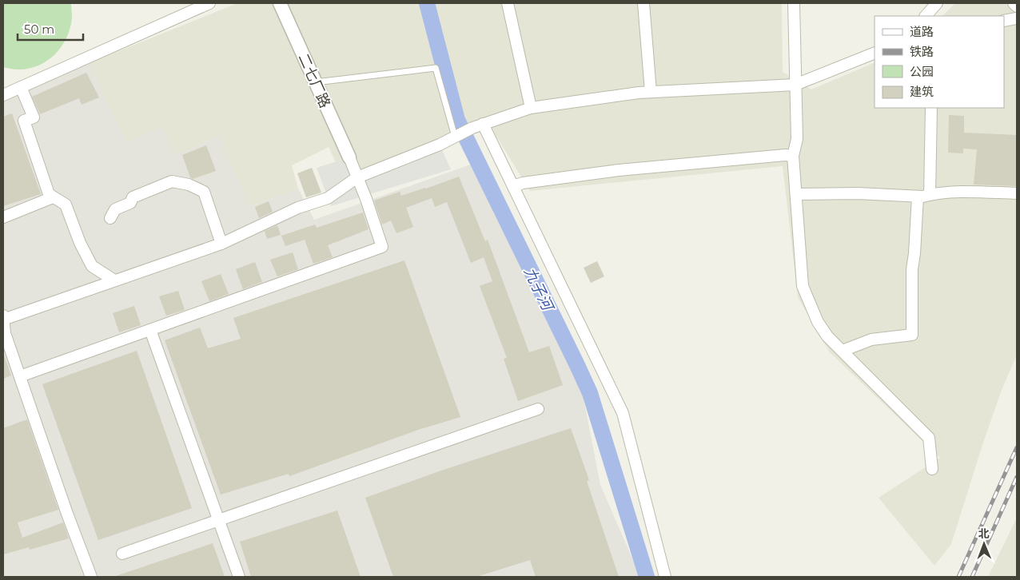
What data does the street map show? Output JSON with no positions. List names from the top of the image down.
{
  "streets": {
    "street": ["二七厂路"]
  },
  "water": ["九子河"],
  "legend": [
    "道路",
    "铁路",
    "公园",
    "建筑"
  ],
  "scale_bar": "50 m",
  "north": "top"
}
